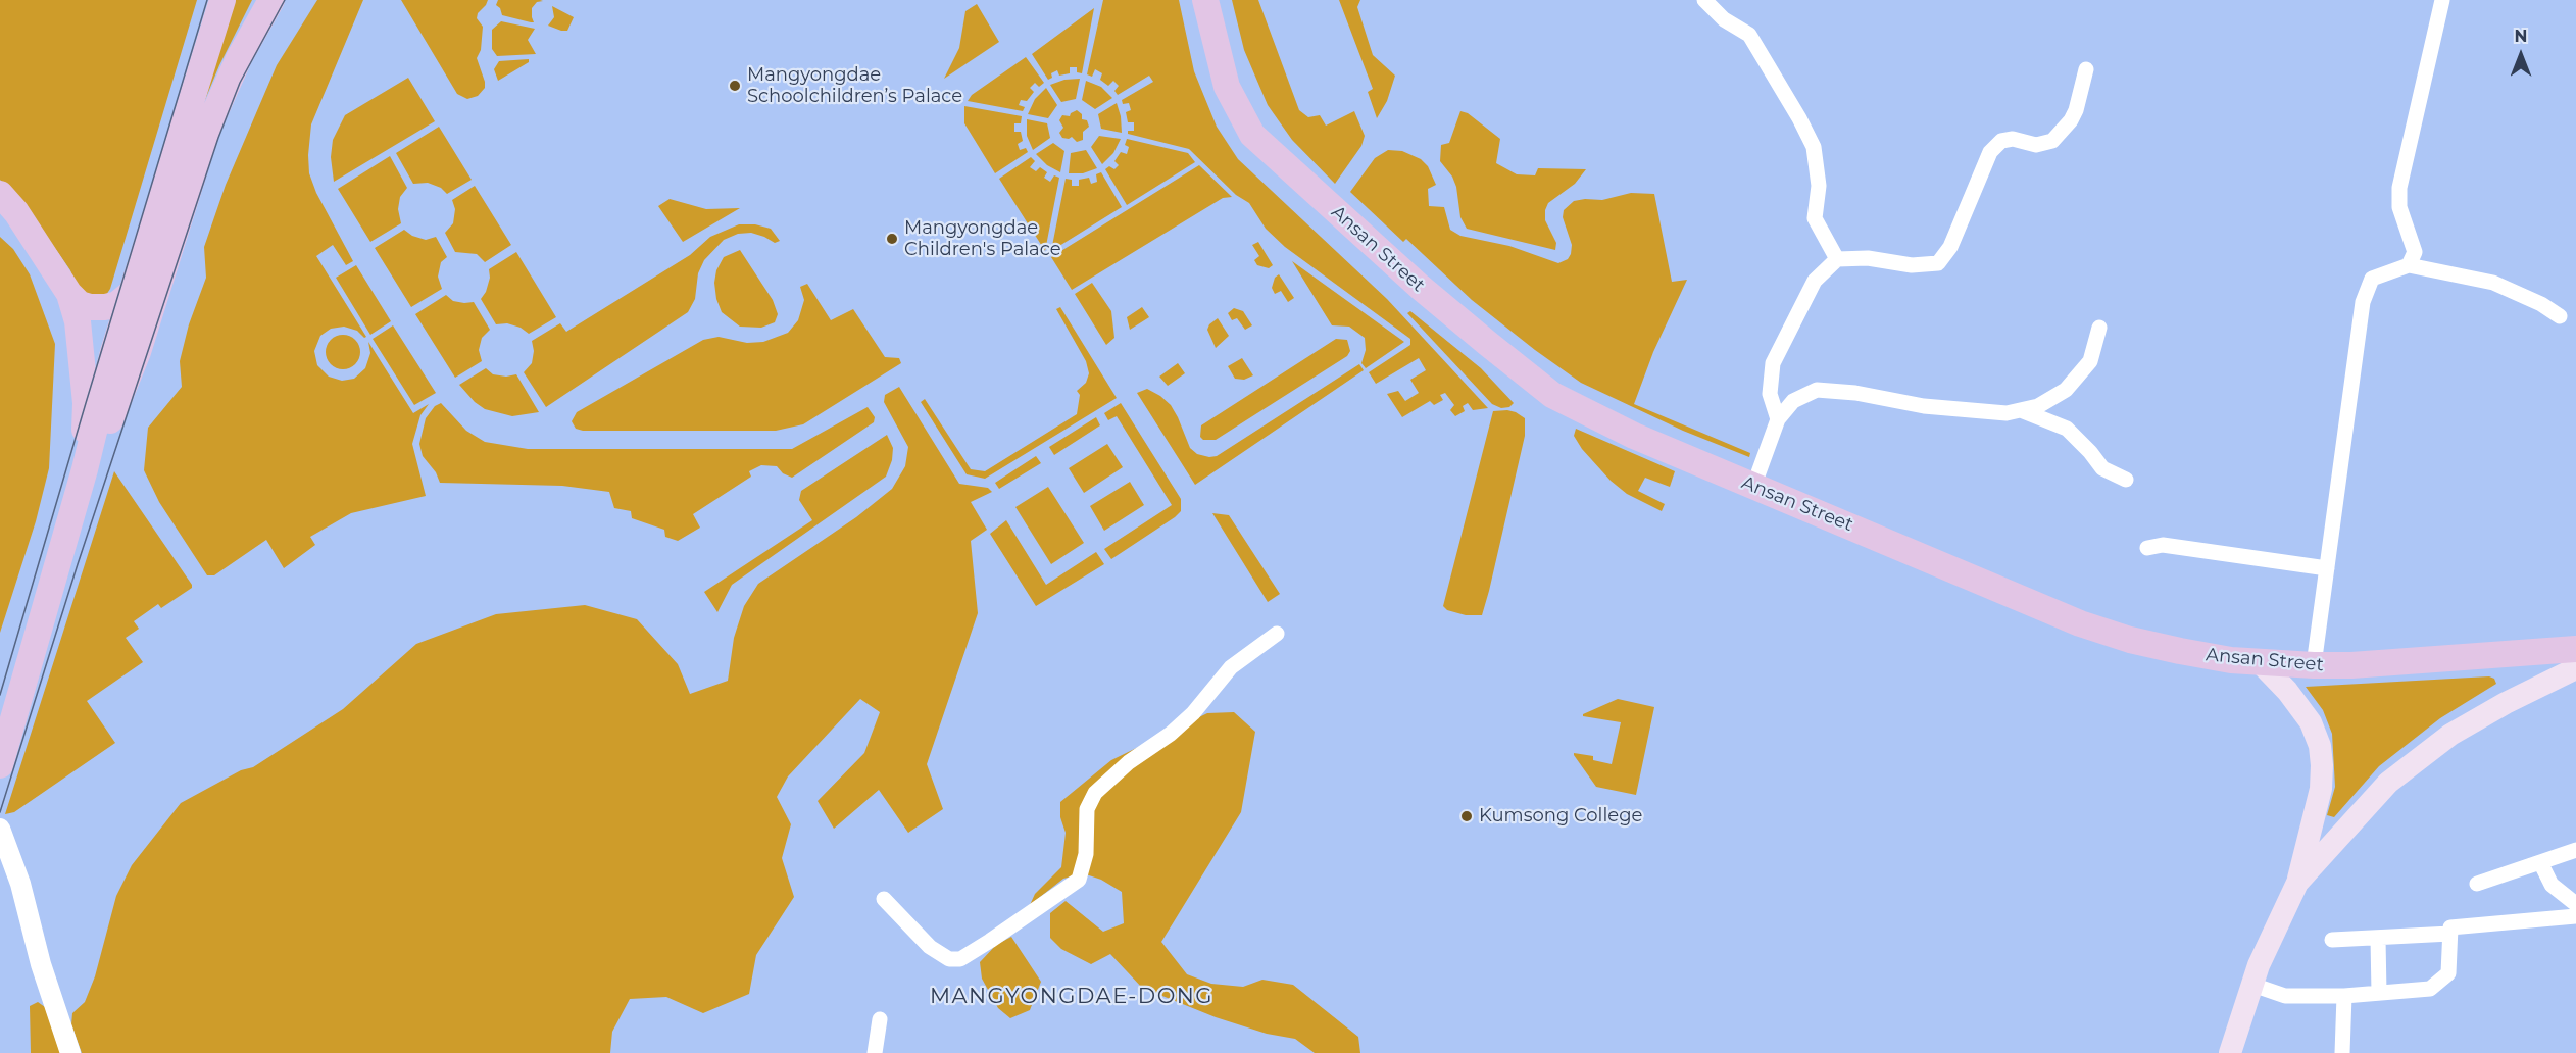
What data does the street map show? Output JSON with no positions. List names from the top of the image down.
{
  "streets": {
    "main road": ["Ansan Street"]
  },
  "districts": ["MANGYONGDAE-DONG"],
  "places": ["Mangyongdae Schoolchildren’s Palace", "Mangyongdae Children's Palace", "Kumsong College"],
  "north": "top"
}
